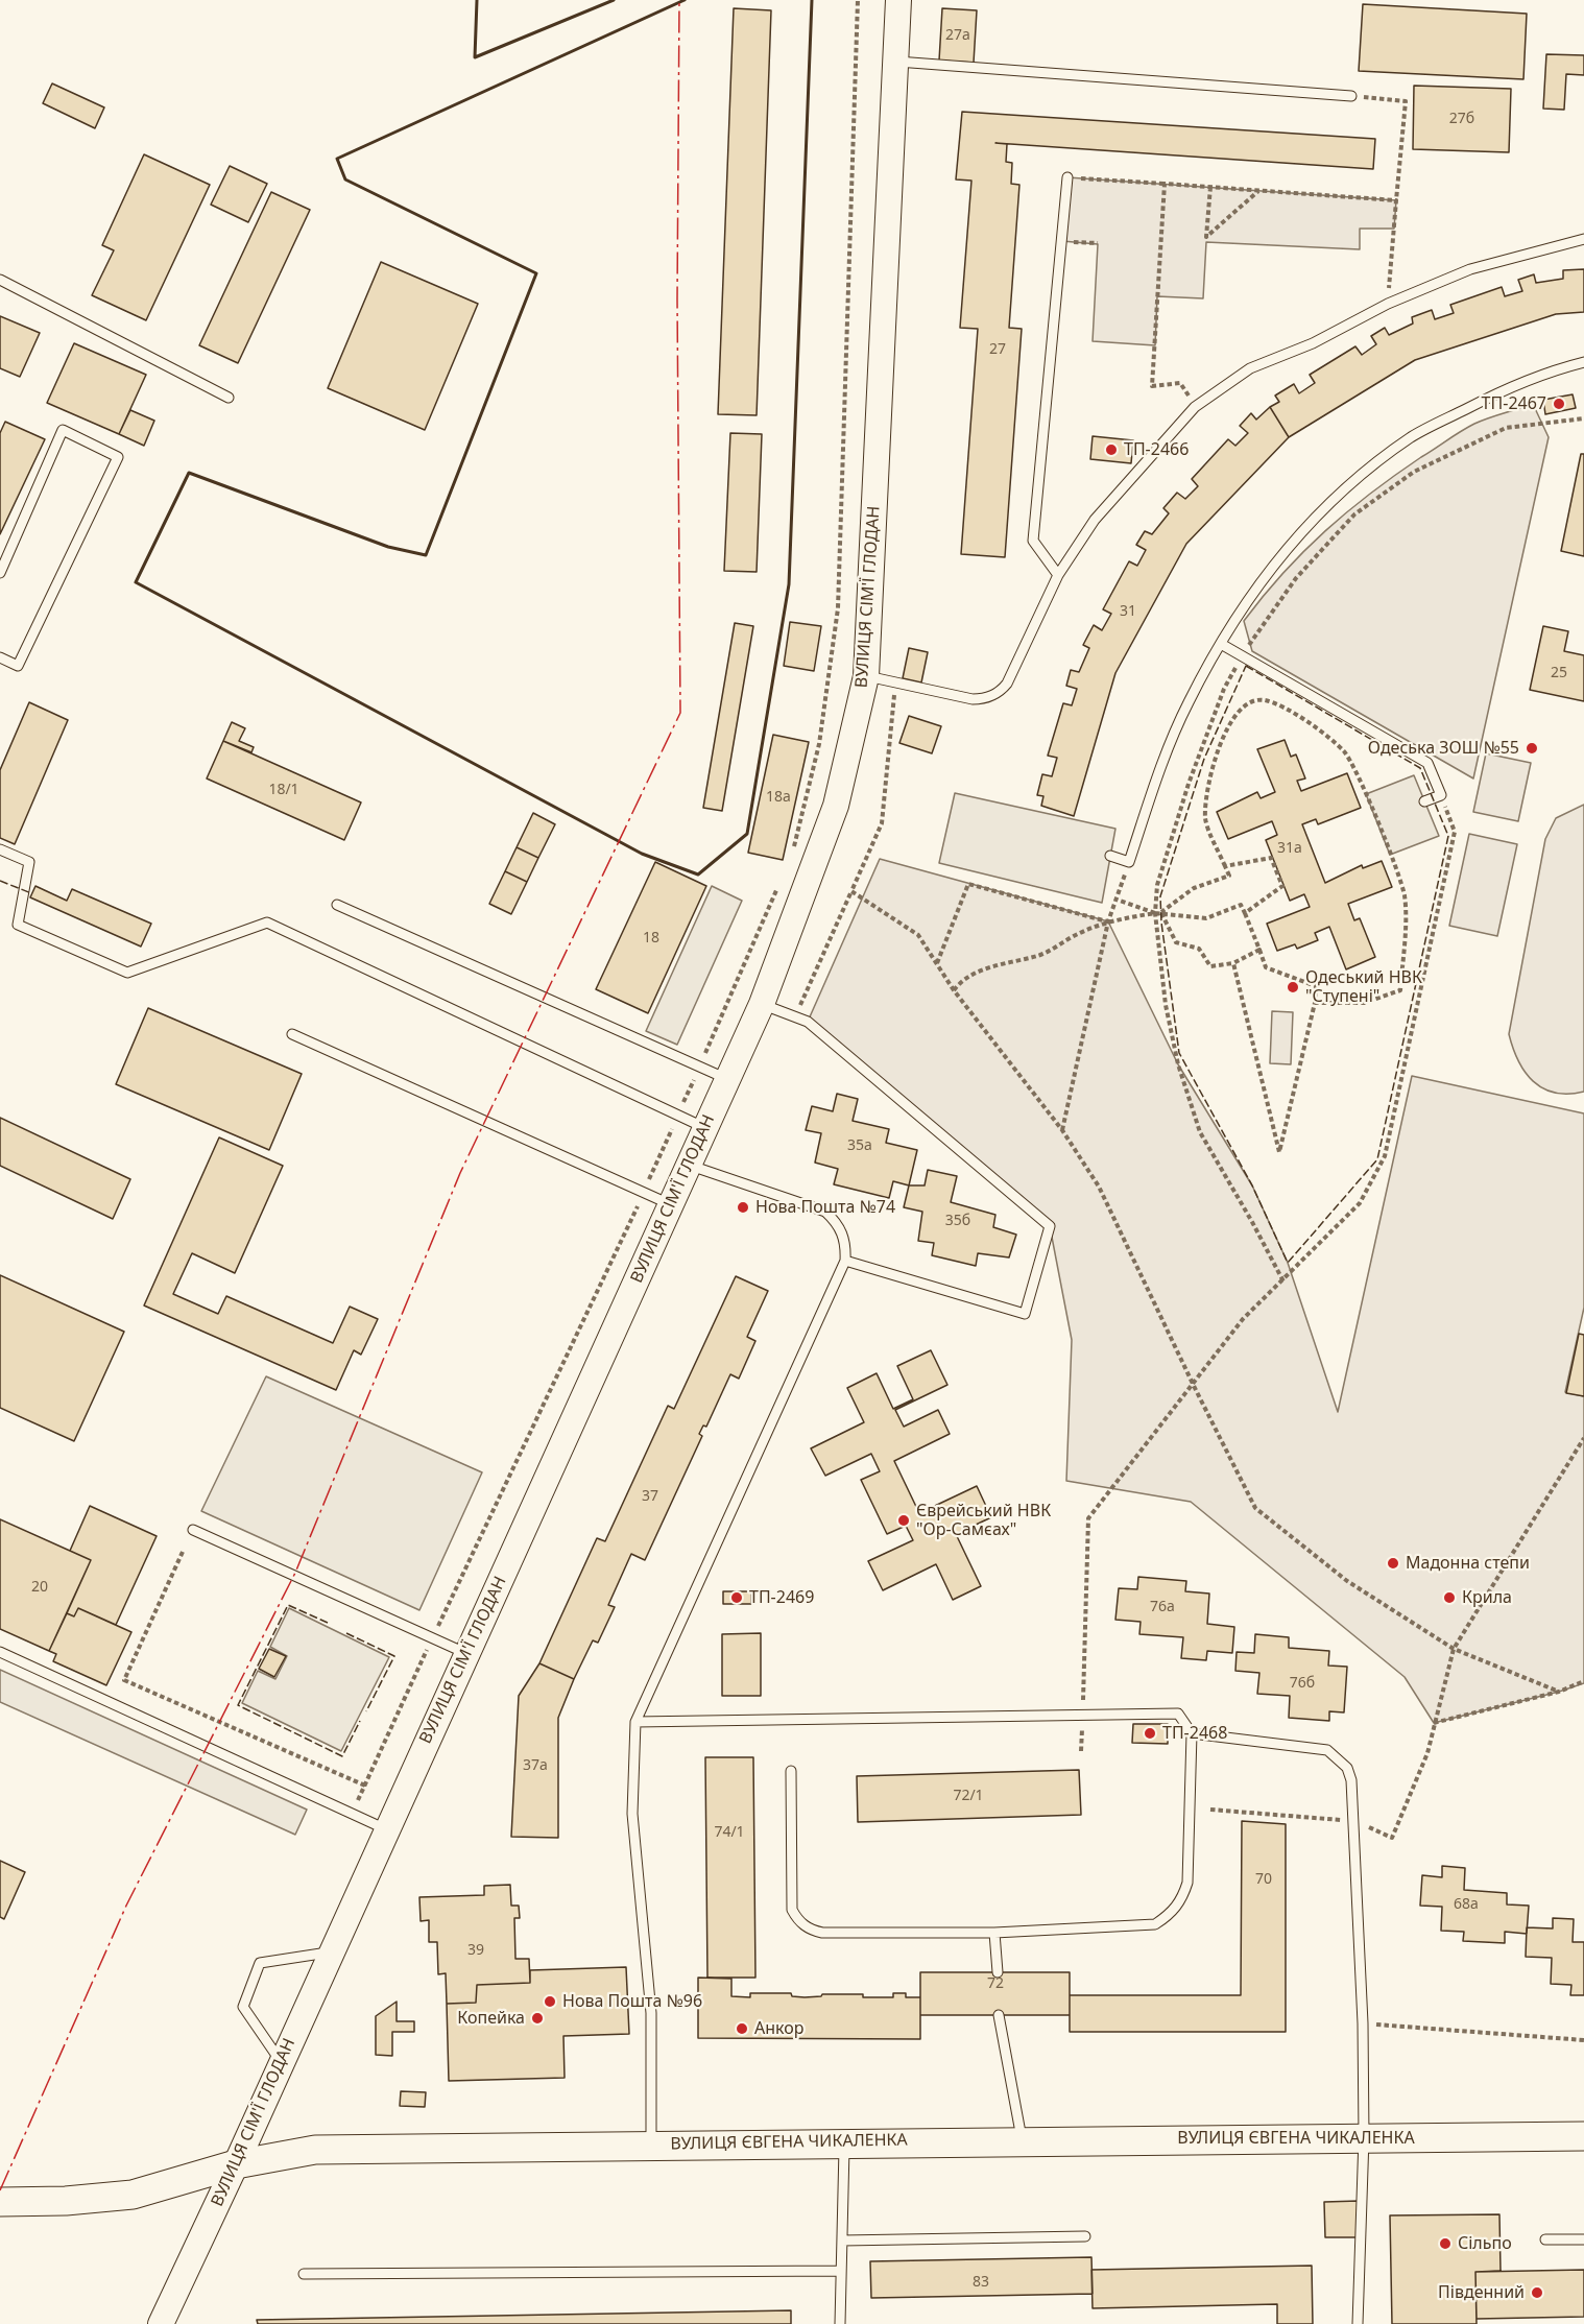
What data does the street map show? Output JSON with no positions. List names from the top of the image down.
{
  "streets": {
    "main road": ["ВУЛИЦЯ ЄВГЕНА ЧИКАЛЕНКА"],
    "street": ["ВУЛИЦЯ СІМ'Ї ГЛОДАН"]
  },
  "crossings": [
    ["ВУЛИЦЯ СІМ'Ї ГЛОДАН", "ВУЛИЦЯ ЄВГЕНА ЧИКАЛЕНКА"]
  ],
  "places": [
    "ТП-2467",
    "ТП-2466",
    "Одеська ЗОШ №55",
    "Одеський НВК \"Ступені\"",
    "Нова Пошта №74",
    "Єврейський НВК \"Ор-Самєах\"",
    "Мадонна степи",
    "ТП-2469",
    "Крила",
    "ТП-2468",
    "Нова Пошта №96",
    "Копейка",
    "Анкор",
    "Сільпо",
    "Південний"
  ],
  "house_numbers": [
    "27а",
    "27б",
    "27",
    "31",
    "25",
    "18/1",
    "18а",
    "31а",
    "18",
    "35а",
    "35б",
    "37",
    "20",
    "76а",
    "76б",
    "37а",
    "72/1",
    "74/1",
    "70",
    "68а",
    "39",
    "72",
    "83"
  ]
}
